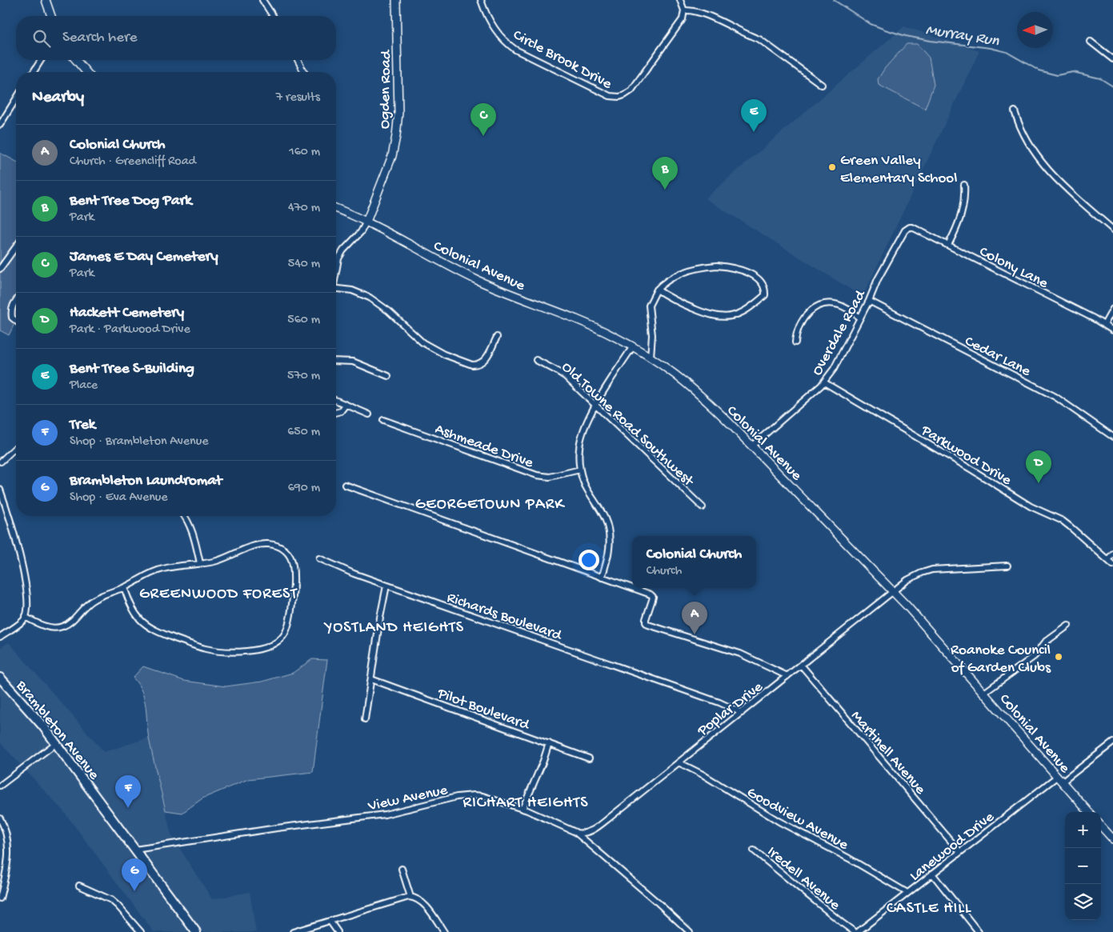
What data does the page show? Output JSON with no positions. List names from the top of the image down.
{
  "streets": {
    "main road": ["Ogden Road", "Colonial Avenue", "Brambleton Avenue"],
    "street": [
      "Circle Brook Drive",
      "Colony Lane",
      "Overdale Road",
      "Cedar Lane",
      "Old Towne Road Southwest",
      "Ashmeade Drive",
      "Parkwood Drive",
      "Richards Boulevard",
      "Pilot Boulevard",
      "Poplar Drive",
      "Martinell Avenue",
      "View Avenue",
      "Goodview Avenue",
      "Lanewood Drive",
      "Iredell Avenue"
    ]
  },
  "crossings": [
    ["Ogden Road", "Colonial Avenue"],
    ["Colonial Avenue", "Overdale Road"],
    ["Colonial Avenue", "Poplar Drive"],
    ["Colonial Avenue", "Lanewood Drive"],
    ["Colony Lane", "Overdale Road"],
    ["Overdale Road", "Cedar Lane"],
    ["Overdale Road", "Parkwood Drive"],
    ["Richards Boulevard", "Poplar Drive"],
    ["Poplar Drive", "Martinell Avenue"],
    ["Poplar Drive", "View Avenue"],
    ["Poplar Drive", "Goodview Avenue"],
    ["Brambleton Avenue", "View Avenue"],
    ["Martinell Avenue", "Lanewood Drive"],
    ["Goodview Avenue", "Lanewood Drive"]
  ],
  "districts": [
    "GEORGETOWN PARK",
    "GREENWOOD FOREST",
    "YOSTLAND HEIGHTS",
    "RICHART HEIGHTS",
    "CASTLE HILL"
  ],
  "water": ["Murray Run"],
  "places": ["Green Valley Elementary School", "Roanoke Council of Garden Clubs"],
  "north": "left",
  "page": {
    "search": "Search here",
    "heading": ["Nearby", "7 results"],
    "pins": [
      "E",
      "C",
      "B",
      "D",
      "A",
      "F",
      "G"
    ],
    "list": [
      {
        "mark": "A",
        "name": "Colonial Church",
        "note": "Church · Greencliff Road",
        "value": "160 m"
      },
      {
        "mark": "B",
        "name": "Bent Tree Dog Park",
        "note": "Park",
        "value": "470 m"
      },
      {
        "mark": "C",
        "name": "James E Day Cemetery",
        "note": "Park",
        "value": "540 m"
      },
      {
        "mark": "D",
        "name": "Hackett Cemetery",
        "note": "Park · Parkwood Drive",
        "value": "560 m"
      },
      {
        "mark": "E",
        "name": "Bent Tree S-Building",
        "note": "Place",
        "value": "570 m"
      },
      {
        "mark": "F",
        "name": "Trek",
        "note": "Shop · Brambleton Avenue",
        "value": "650 m"
      },
      {
        "mark": "G",
        "name": "Brambleton Laundromat",
        "note": "Shop · Eva Avenue",
        "value": "690 m"
      }
    ],
    "popup": ["Colonial Church", "Church"],
    "map_buttons": ["+", "−"]
  }
}
